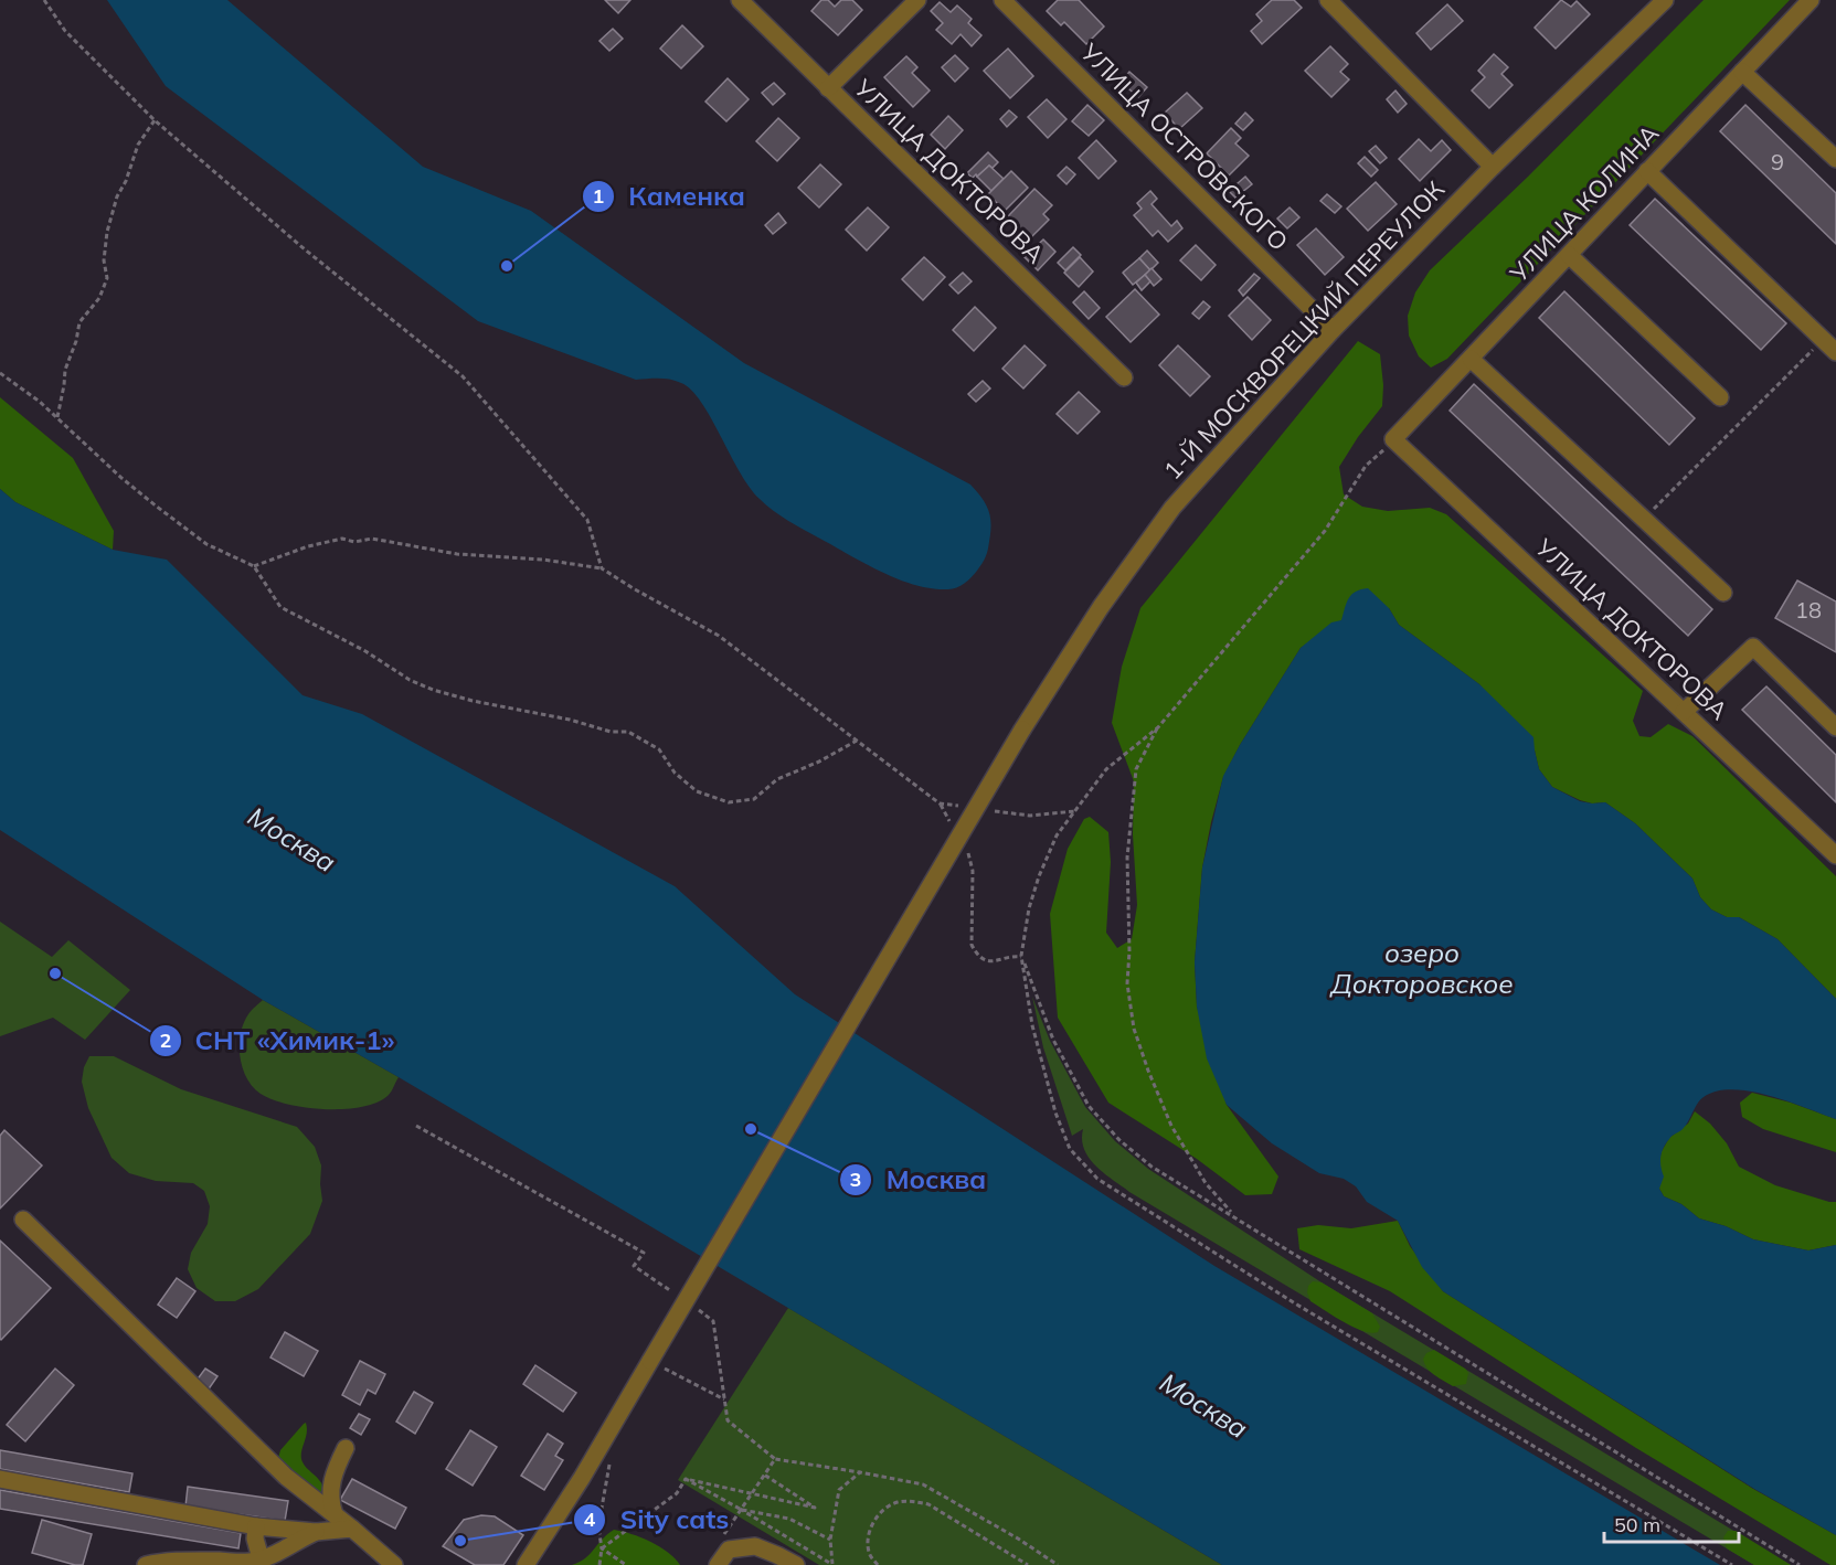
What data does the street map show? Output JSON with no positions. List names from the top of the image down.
{
  "streets": {
    "street": [
      "УЛИЦА ОСТРОВСКОГО",
      "УЛИЦА ДОКТОРОВА",
      "УЛИЦА КОЛИНА",
      "1-Й МОСКВОРЕЦКИЙ ПЕРЕУЛОК"
    ]
  },
  "crossings": [
    ["УЛИЦА ОСТРОВСКОГО", "1-Й МОСКВОРЕЦКИЙ ПЕРЕУЛОК"],
    ["УЛИЦА ДОКТОРОВА", "УЛИЦА КОЛИНА"]
  ],
  "water": ["Москва", "озеро Докторовское"],
  "places": [
    "Каменка",
    "СНТ «Химик-1»",
    "Москва",
    "Sity cats"
  ],
  "house_numbers": ["9", "18"],
  "scale_bar": "50 m"
}
